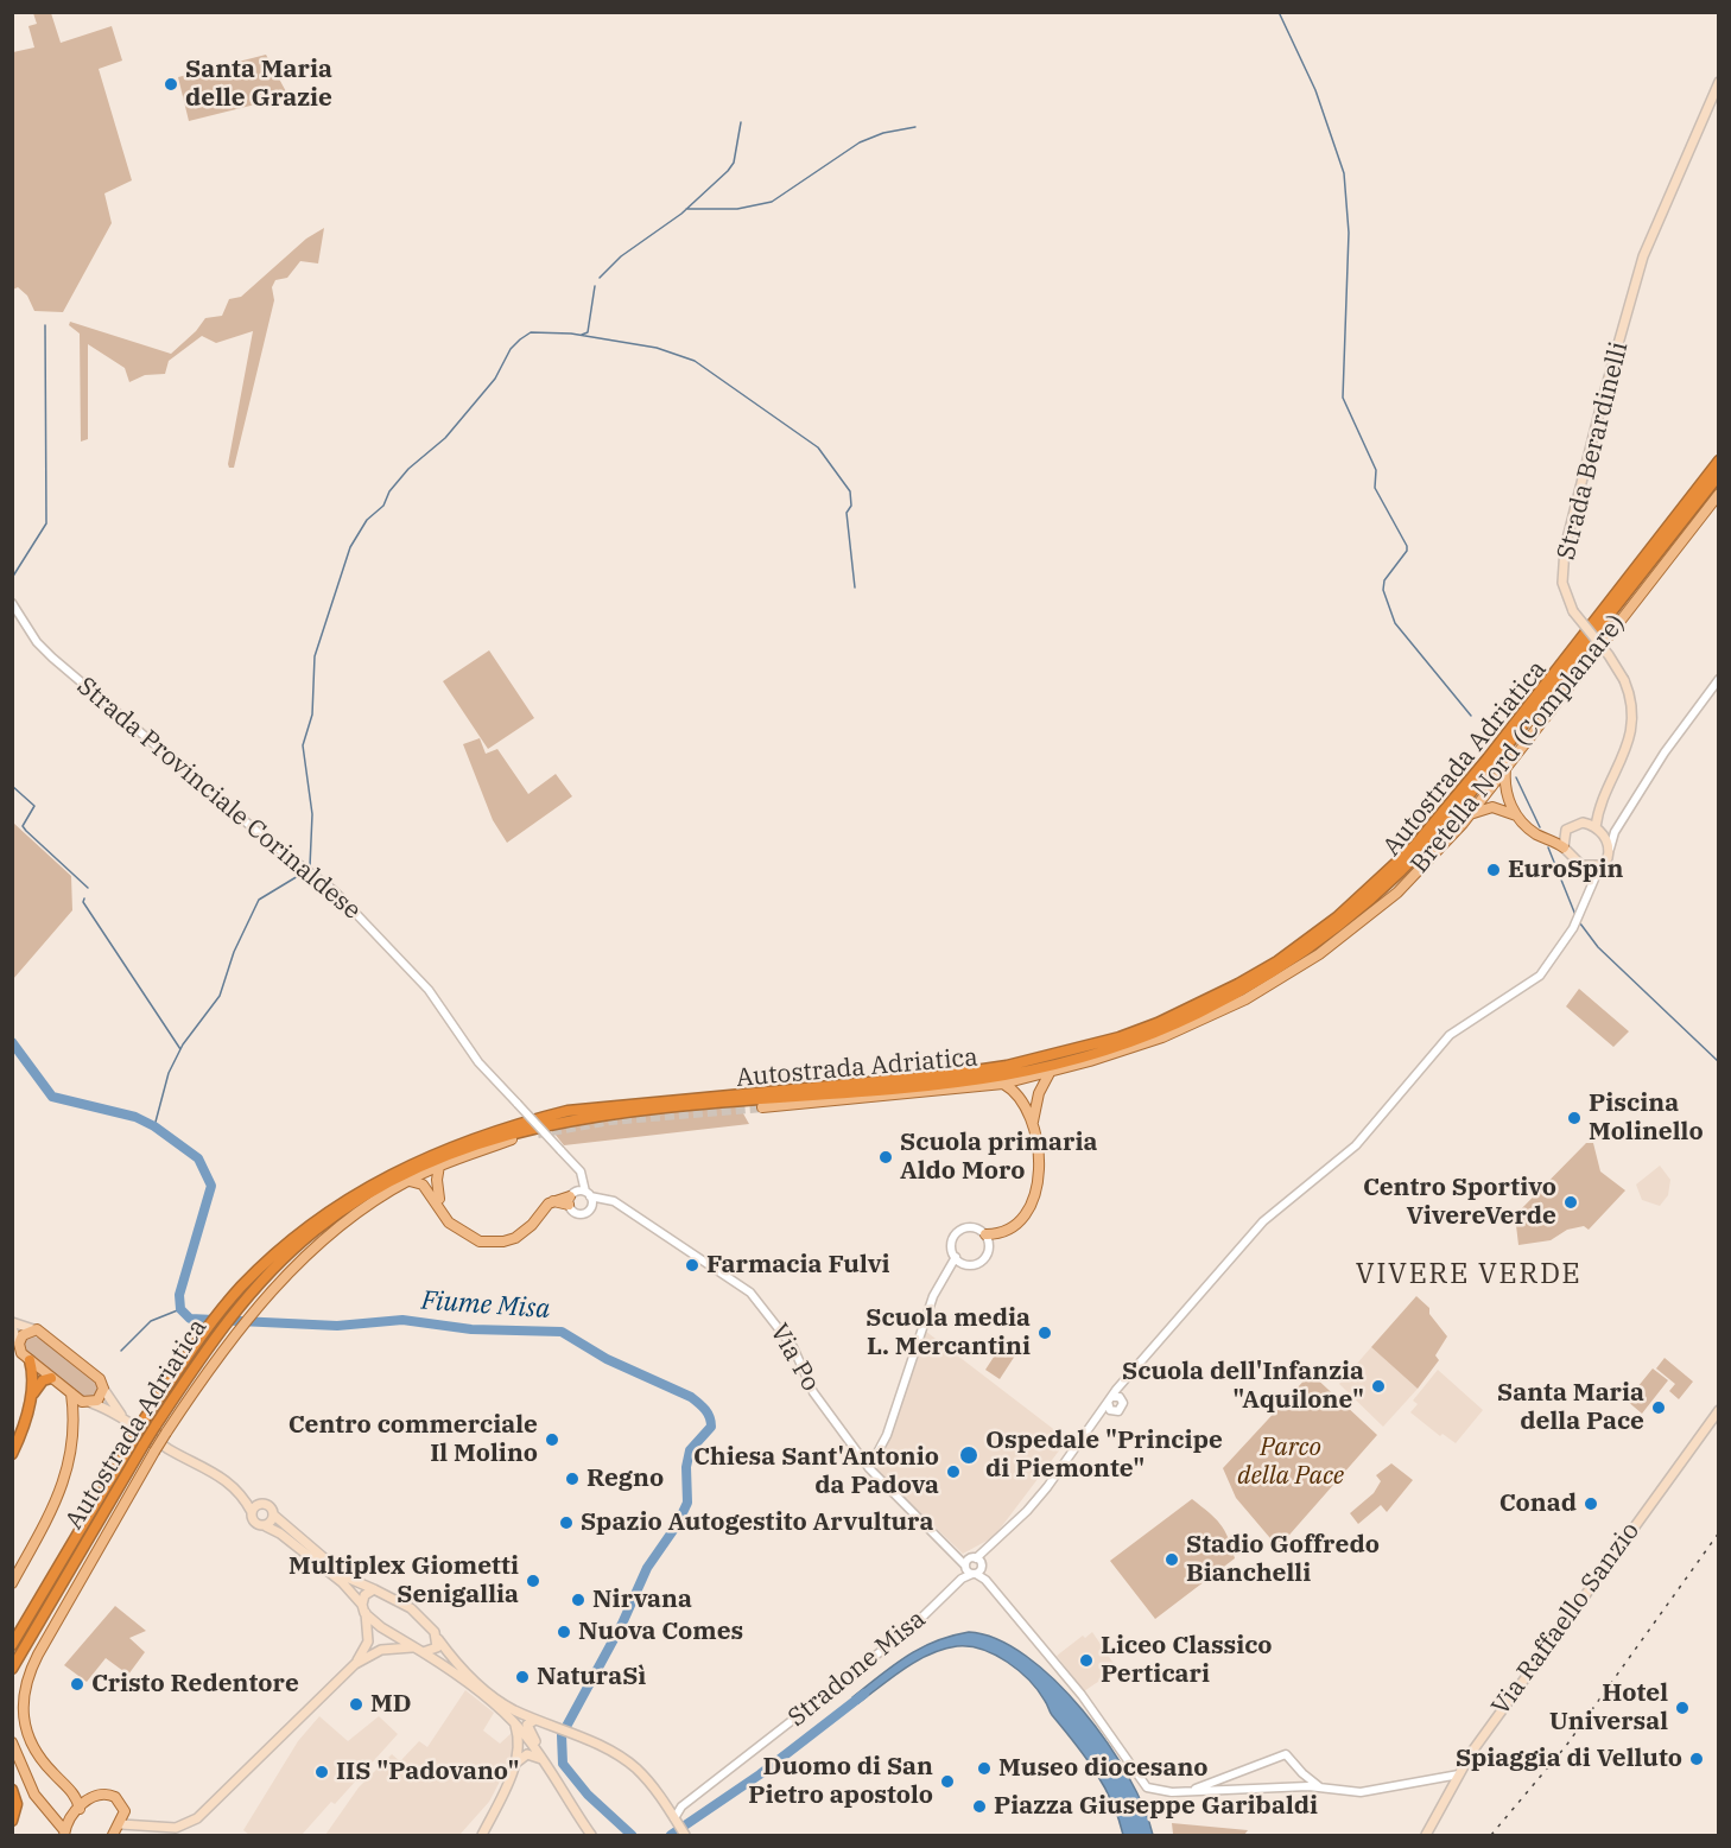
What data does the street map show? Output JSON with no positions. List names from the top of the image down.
{
  "streets": {
    "highway": ["Autostrada Adriatica"],
    "main road": ["Strada Berardinelli", "Bretella Nord (Complanare)", "Via Raffaello Sanzio"],
    "street": ["Strada Provinciale Corinaldese", "Via Po", "Stradone Misa"]
  },
  "crossings": [
    ["Strada Provinciale Corinaldese", "Via Po"],
    ["Via Po", "Stradone Misa"]
  ],
  "districts": ["VIVERE VERDE"],
  "water": ["Fiume Misa"],
  "parks": ["Parco della Pace"],
  "places": [
    "Santa Maria delle Grazie",
    "EuroSpin",
    "Piscina Molinello",
    "Scuola primaria Aldo Moro",
    "Centro Sportivo VivereVerde",
    "Farmacia Fulvi",
    "Scuola media L. Mercantini",
    "Scuola dell'Infanzia \"Aquilone\"",
    "Santa Maria della Pace",
    "Centro commerciale Il Molino",
    "Ospedale \"Principe di Piemonte\"",
    "Chiesa Sant'Antonio da Padova",
    "Regno",
    "Conad",
    "Spazio Autogestito Arvultura",
    "Stadio Goffredo Bianchelli",
    "Multiplex Giometti Senigallia",
    "Nirvana",
    "Nuova Comes",
    "Liceo Classico Perticari",
    "NaturaSì",
    "Cristo Redentore",
    "MD",
    "Hotel Universal",
    "Spiaggia di Velluto",
    "Museo diocesano",
    "IIS \"Padovano\"",
    "Duomo di San Pietro apostolo",
    "Piazza Giuseppe Garibaldi"
  ]
}
